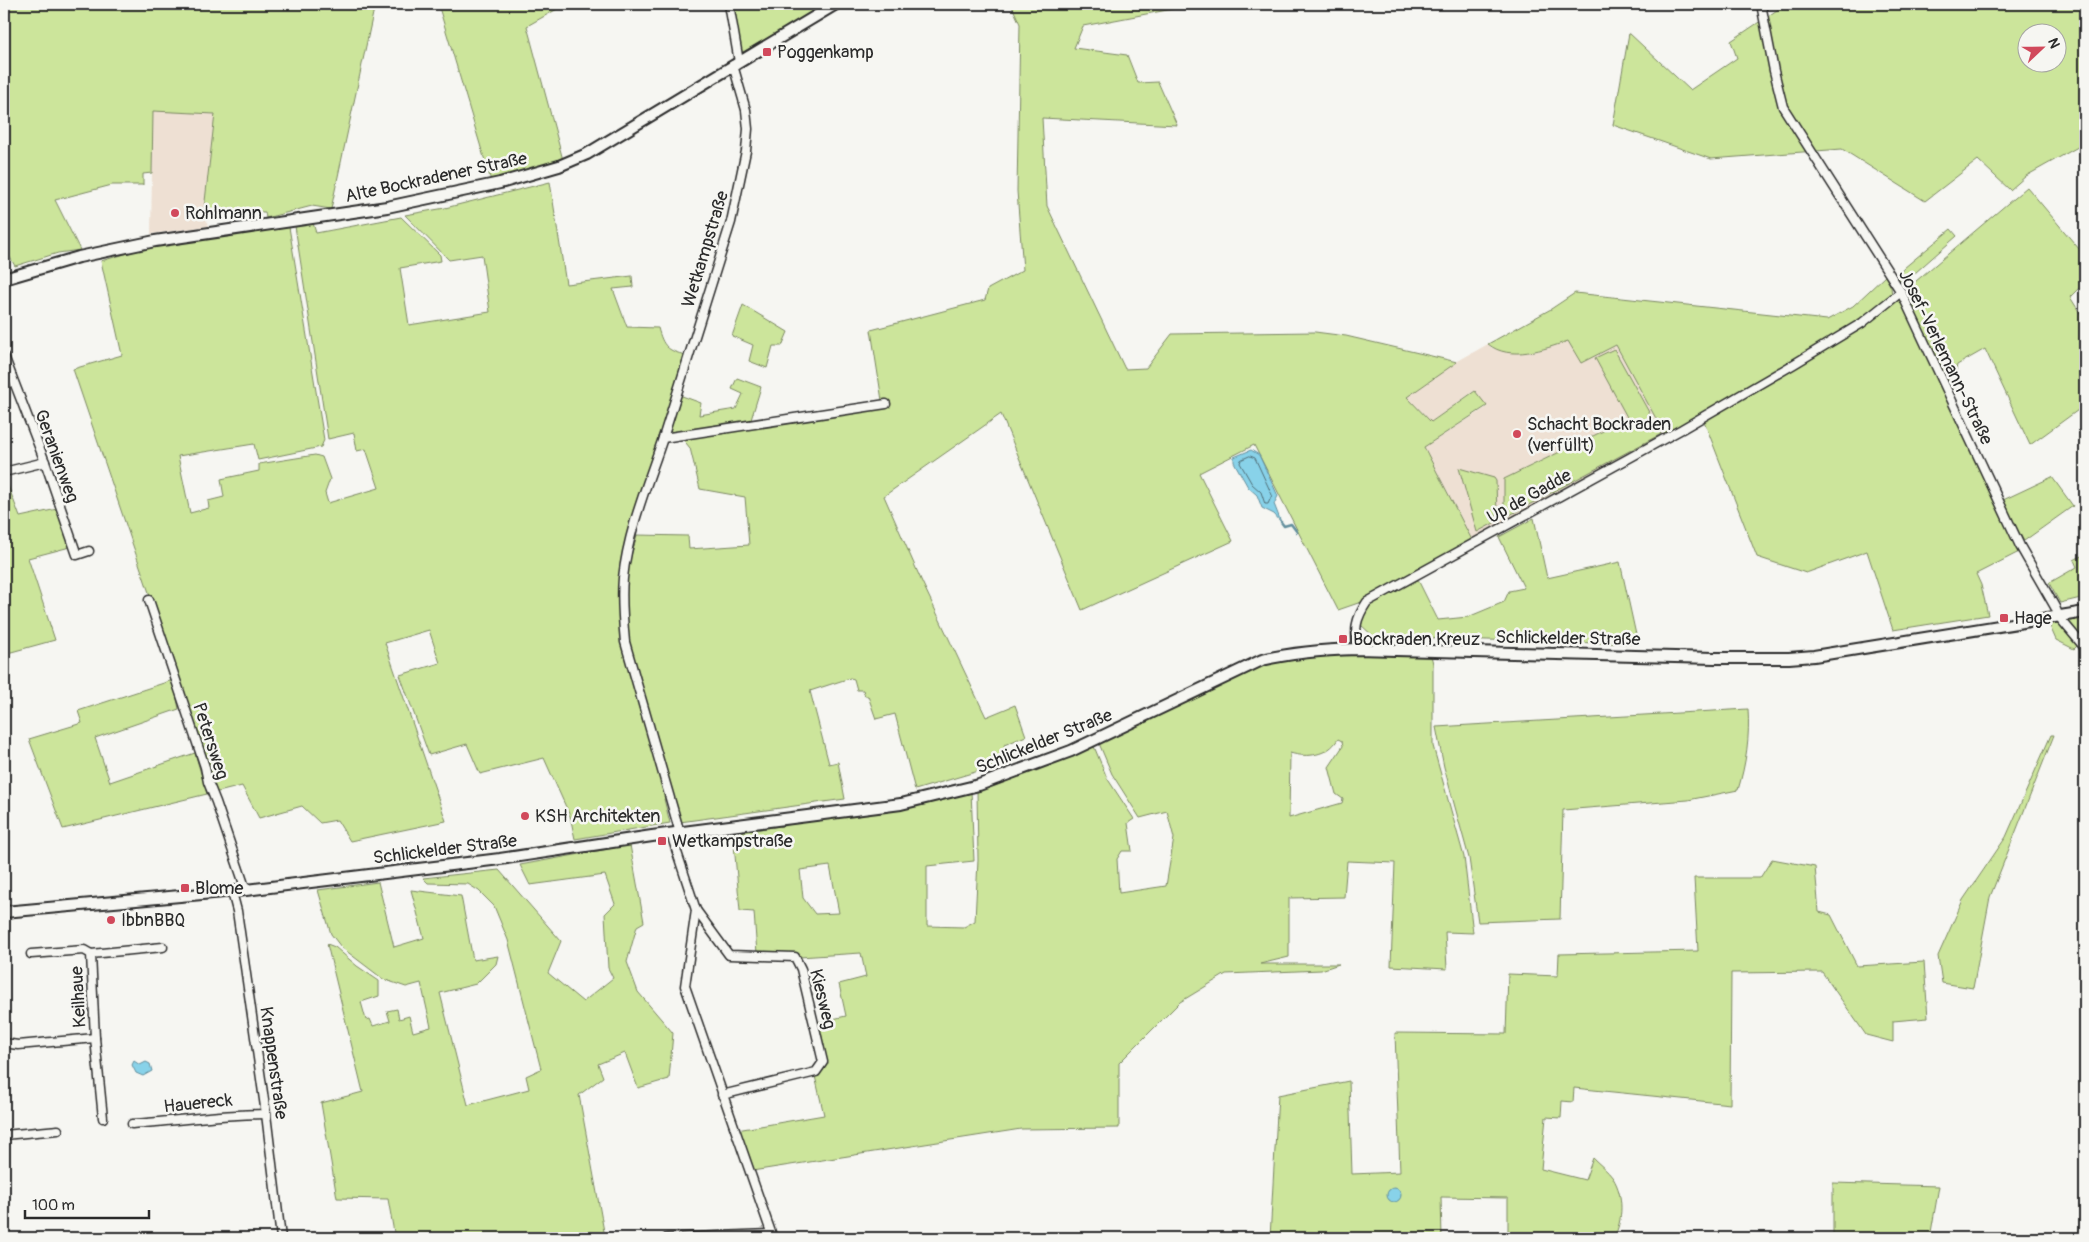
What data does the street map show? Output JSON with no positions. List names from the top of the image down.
{
  "streets": {
    "main road": ["Alte Bockradener Straße", "Schlickelder Straße"],
    "street": [
      "Wetkampstraße",
      "Josef-Verlemann-Straße",
      "Geranienweg",
      "Up de Gadde",
      "Petersweg",
      "Keilhaue",
      "Kiesweg",
      "Knappenstraße",
      "Hauereck"
    ]
  },
  "crossings": [
    ["Alte Bockradener Straße", "Wetkampstraße"],
    ["Wetkampstraße", "Schlickelder Straße"],
    ["Wetkampstraße", "Kiesweg"],
    ["Josef-Verlemann-Straße", "Up de Gadde"],
    ["Josef-Verlemann-Straße", "Schlickelder Straße"],
    ["Up de Gadde", "Schlickelder Straße"],
    ["Schlickelder Straße", "Petersweg"],
    ["Schlickelder Straße", "Kiesweg"],
    ["Schlickelder Straße", "Knappenstraße"],
    ["Knappenstraße", "Hauereck"]
  ],
  "places": {
    "transit": [
      "Poggenkamp",
      "Hage",
      "Bockraden Kreuz",
      "Wetkampstraße",
      "Blome"
    ],
    "other": [
      "Rohlmann",
      "Schacht Bockraden (verfüllt)",
      "KSH Architekten",
      "IbbnBBQ"
    ]
  },
  "scale_bar": "100 m",
  "north": "right"
}
